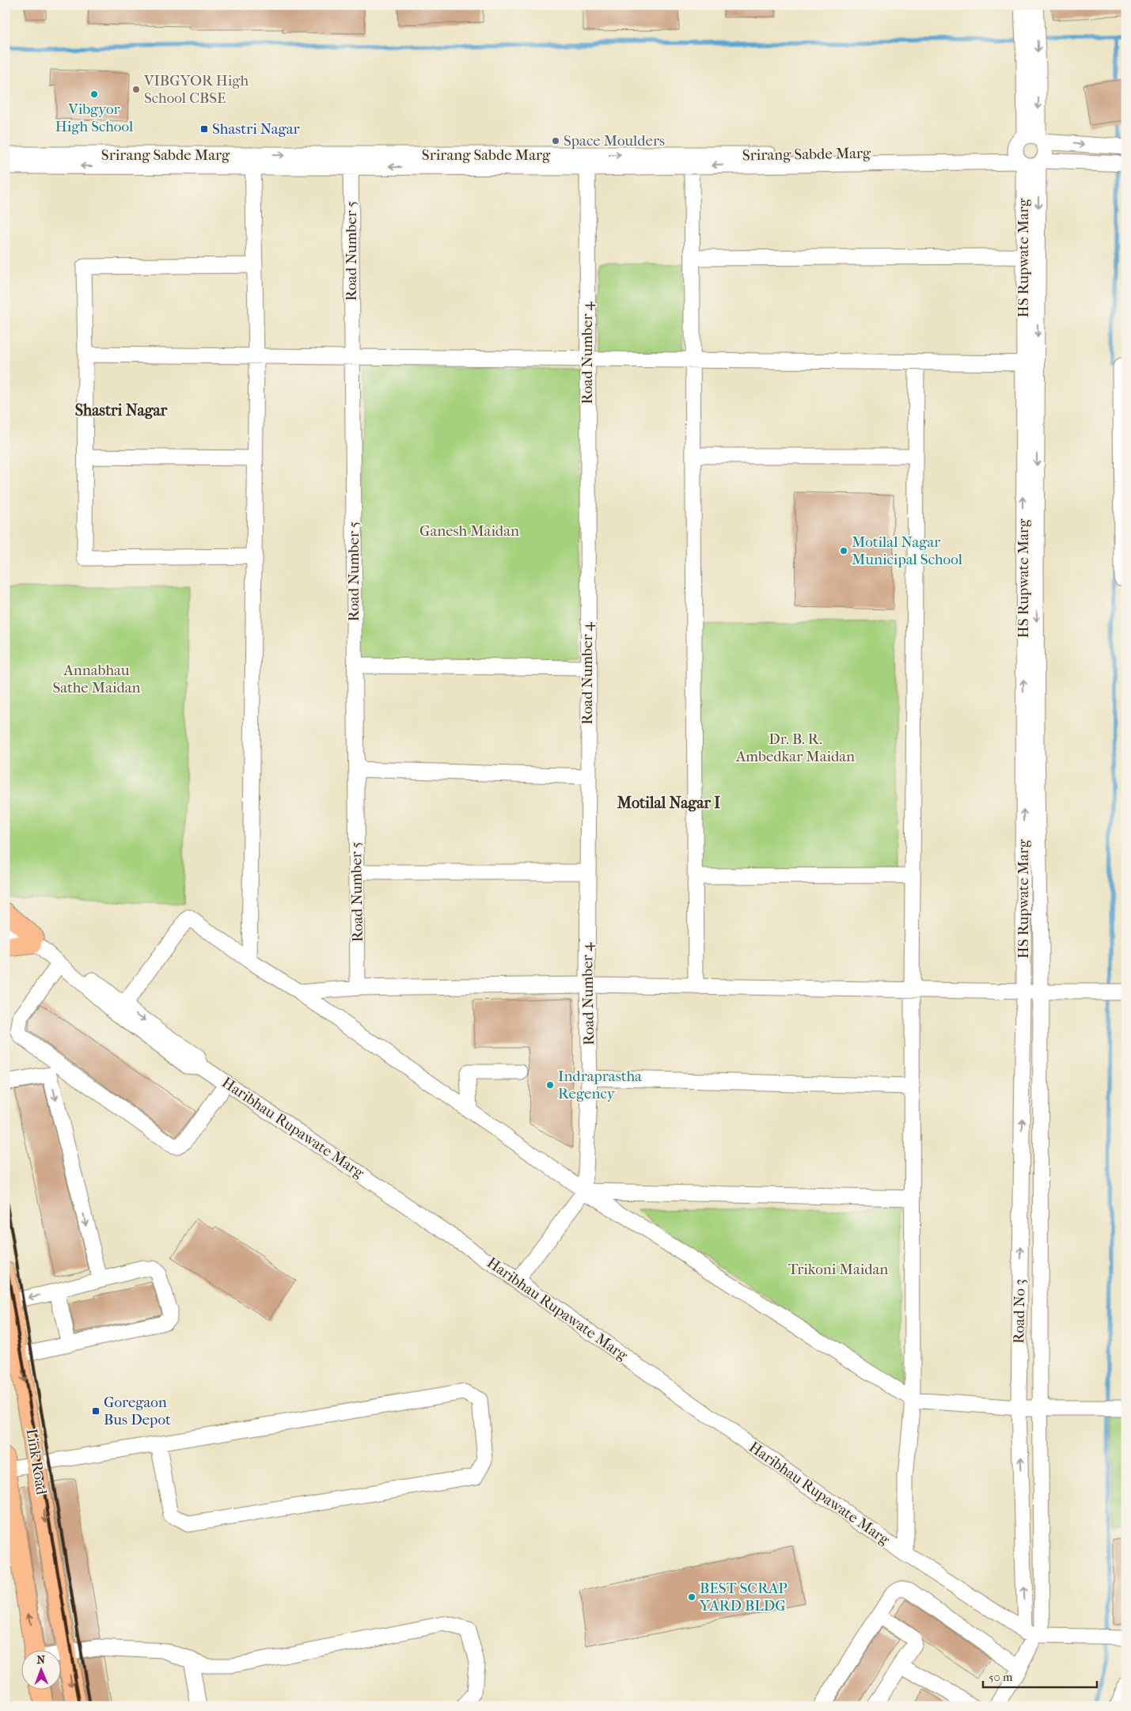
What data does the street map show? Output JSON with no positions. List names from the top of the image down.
{
  "streets": {
    "main road": ["Link Road"],
    "street": [
      "Srirang Sabde Marg",
      "Road Number 5",
      "HS Rupwate Marg",
      "Road Number 4",
      "Haribhau Rupawate Marg",
      "Road No 3"
    ]
  },
  "crossings": [
    ["Srirang Sabde Marg", "Road Number 5"],
    ["Srirang Sabde Marg", "HS Rupwate Marg"],
    ["Srirang Sabde Marg", "Road Number 4"],
    ["HS Rupwate Marg", "Road No 3"],
    ["Haribhau Rupawate Marg", "Road No 3"]
  ],
  "districts": ["Shastri Nagar", "Motilal Nagar I"],
  "parks": [
    "Ganesh Maidan",
    "Annabhau Sathe Maidan",
    "Dr. B. R. Ambedkar Maidan",
    "Trikoni Maidan"
  ],
  "places": {
    "other": [
      "VIBGYOR High School CBSE",
      "Vibgyor High School",
      "Space Moulders",
      "Motilal Nagar Municipal School",
      "Indraprastha Regency",
      "BEST SCRAP YARD BLDG"
    ],
    "transit": ["Shastri Nagar", "Goregaon Bus Depot"]
  },
  "scale_bar": "50 m",
  "north": "top"
}
